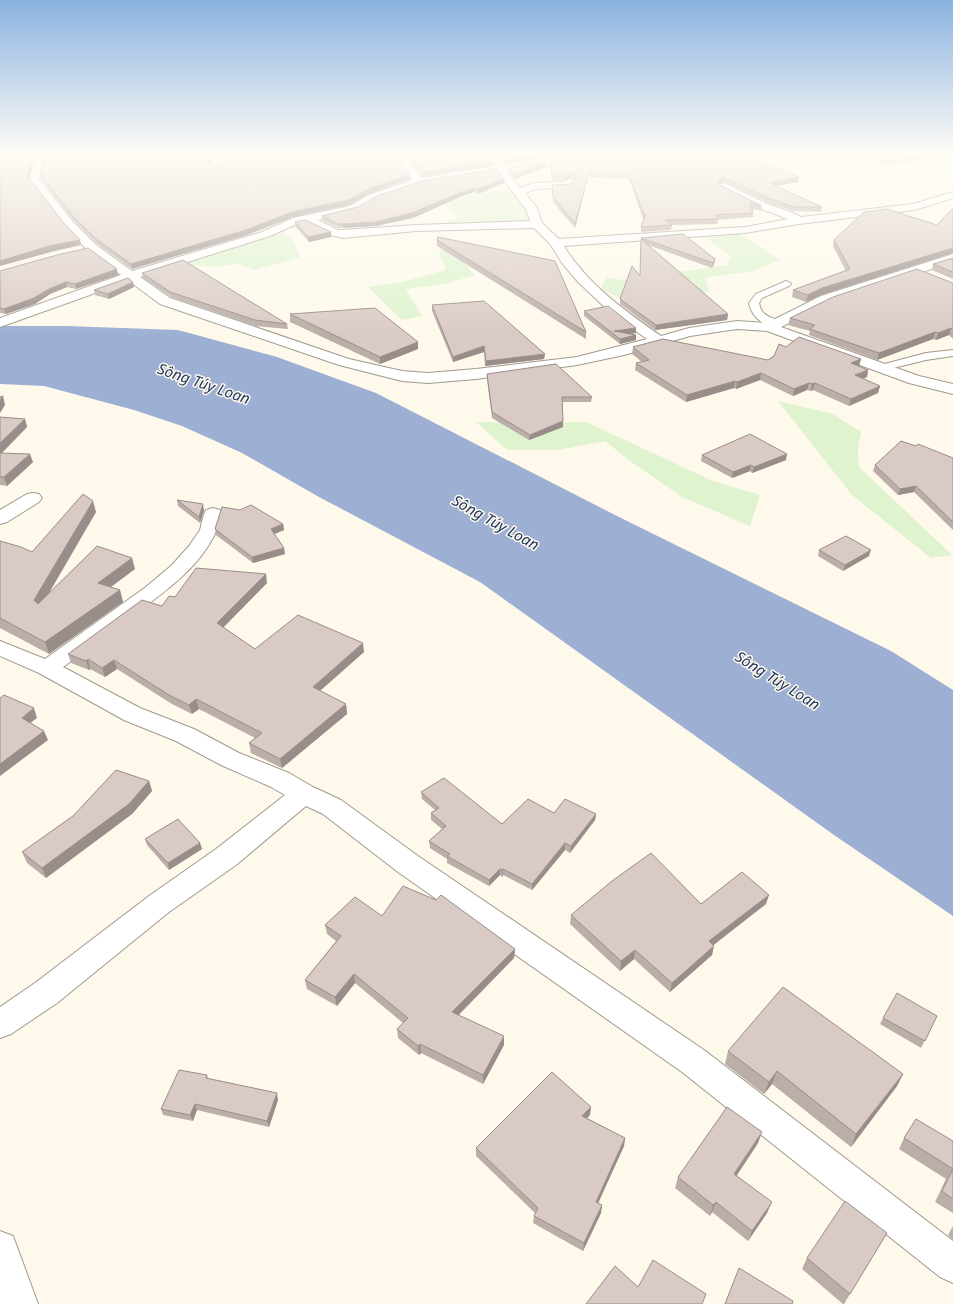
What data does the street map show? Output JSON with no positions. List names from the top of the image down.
{
  "water": ["Sông Túy Loan"]
}
